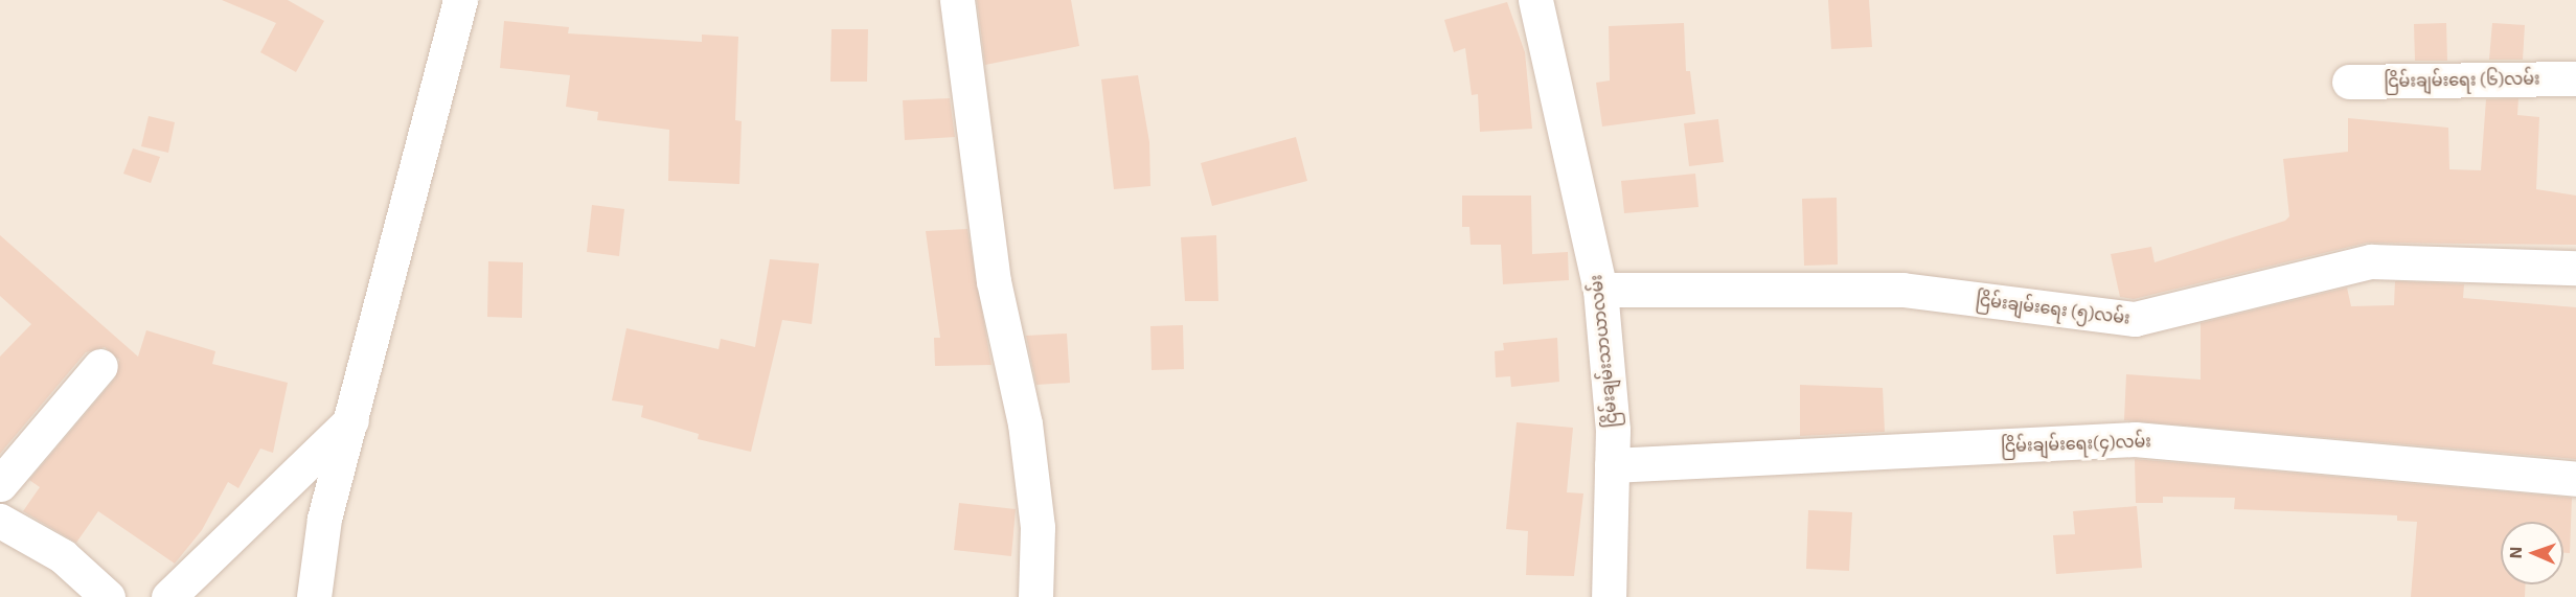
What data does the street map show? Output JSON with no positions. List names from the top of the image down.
{
  "streets": {
    "street": [
      "ငြိမ်းချမ်းရေး (၆)လမ်း",
      "ငြိမ်းချမ်းရေး (၅)လမ်း",
      "ငြိမ်းချမ်းသာယာလမ်း",
      "ငြိမ်းချမ်းရေး(၄)လမ်း"
    ]
  },
  "crossings": [
    ["ငြိမ်းချမ်းရေး (၅)လမ်း", "ငြိမ်းချမ်းသာယာလမ်း"],
    ["ငြိမ်းချမ်းသာယာလမ်း", "ငြိမ်းချမ်းရေး(၄)လမ်း"]
  ],
  "north": "left"
}
